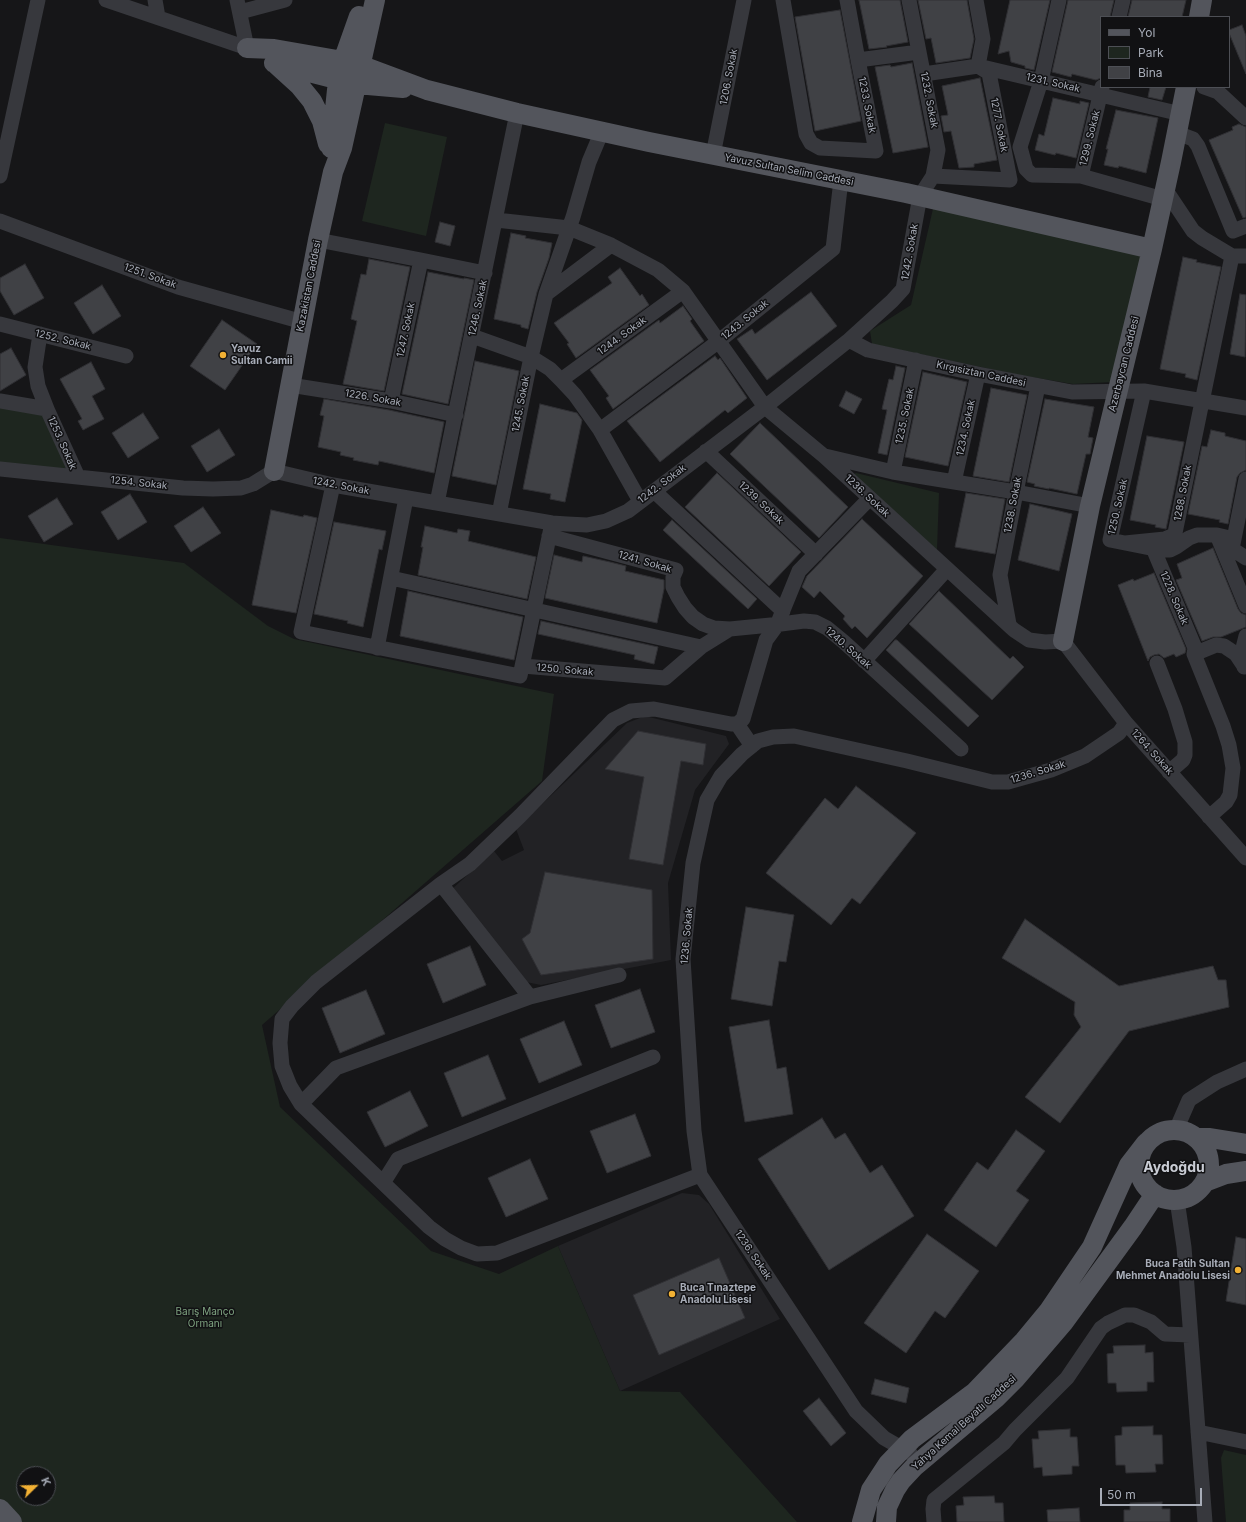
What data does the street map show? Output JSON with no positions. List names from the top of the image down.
{
  "streets": {
    "main road": [
      "Yavuz Sultan Selim Caddesi",
      "Kazakistan Caddesi",
      "Azerbaycan Caddesi",
      "Yahya Kemal Beyatlı Caddesi"
    ],
    "street": [
      "1206. Sokak",
      "1231. Sokak",
      "1232. Sokak",
      "1233. Sokak",
      "1277. Sokak",
      "1299. Sokak",
      "1242. Sokak",
      "1251. Sokak",
      "1246. Sokak",
      "1243. Sokak",
      "1247. Sokak",
      "1244. Sokak",
      "1252. Sokak",
      "Kırgısiztan Caddesi",
      "1226. Sokak",
      "1245. Sokak",
      "1235. Sokak",
      "1234. Sokak",
      "1253. Sokak",
      "1254. Sokak",
      "1288. Sokak",
      "1236. Sokak",
      "1239. Sokak",
      "1238. Sokak",
      "1250. Sokak",
      "1241. Sokak",
      "1228. Sokak",
      "1240. Sokak",
      "1264. Sokak"
    ]
  },
  "crossings": [
    ["1206. Sokak", "Yavuz Sultan Selim Caddesi"],
    ["1231. Sokak", "1232. Sokak"],
    ["1231. Sokak", "1277. Sokak"],
    ["1231. Sokak", "1299. Sokak"],
    ["1231. Sokak", "Azerbaycan Caddesi"],
    ["1232. Sokak", "Yavuz Sultan Selim Caddesi"],
    ["1232. Sokak", "1242. Sokak"],
    ["1299. Sokak", "Azerbaycan Caddesi"],
    ["Yavuz Sultan Selim Caddesi", "1242. Sokak"],
    ["Yavuz Sultan Selim Caddesi", "1246. Sokak"],
    ["Yavuz Sultan Selim Caddesi", "1243. Sokak"],
    ["Yavuz Sultan Selim Caddesi", "Azerbaycan Caddesi"],
    ["Yavuz Sultan Selim Caddesi", "1245. Sokak"],
    ["1242. Sokak", "Kazakistan Caddesi"],
    ["1242. Sokak", "1246. Sokak"],
    ["1242. Sokak", "Kırgısiztan Caddesi"],
    ["1242. Sokak", "1245. Sokak"],
    ["1242. Sokak", "1254. Sokak"],
    ["1242. Sokak", "1236. Sokak"],
    ["1242. Sokak", "1239. Sokak"],
    ["1242. Sokak", "1250. Sokak"],
    ["1242. Sokak", "1241. Sokak"],
    ["1251. Sokak", "Kazakistan Caddesi"],
    ["Kazakistan Caddesi", "1226. Sokak"],
    ["Kazakistan Caddesi", "1254. Sokak"],
    ["1246. Sokak", "1226. Sokak"],
    ["1246. Sokak", "1236. Sokak"],
    ["1243. Sokak", "1236. Sokak"],
    ["1247. Sokak", "1226. Sokak"],
    ["1244. Sokak", "1236. Sokak"],
    ["Azerbaycan Caddesi", "Kırgısiztan Caddesi"],
    ["Azerbaycan Caddesi", "1236. Sokak"],
    ["Azerbaycan Caddesi", "1264. Sokak"],
    ["Kırgısiztan Caddesi", "1235. Sokak"],
    ["Kırgısiztan Caddesi", "1234. Sokak"],
    ["Kırgısiztan Caddesi", "1288. Sokak"],
    ["Kırgısiztan Caddesi", "1238. Sokak"],
    ["Kırgısiztan Caddesi", "1250. Sokak"],
    ["1245. Sokak", "1236. Sokak"],
    ["1235. Sokak", "1236. Sokak"],
    ["1234. Sokak", "1236. Sokak"],
    ["1253. Sokak", "1254. Sokak"],
    ["1288. Sokak", "1250. Sokak"],
    ["1236. Sokak", "1238. Sokak"],
    ["1236. Sokak", "1264. Sokak"],
    ["1236. Sokak", "Yahya Kemal Beyatlı Caddesi"],
    ["1250. Sokak", "1241. Sokak"],
    ["1250. Sokak", "1228. Sokak"],
    ["1241. Sokak", "1240. Sokak"],
    ["1228. Sokak", "1264. Sokak"]
  ],
  "districts": ["Aydoğdu"],
  "parks": ["Barış Manço Ormanı"],
  "places": ["Yavuz Sultan Camii", "Buca Fatih Sultan Mehmet Anadolu Lisesi", "Buca Tınaztepe Anadolu Lisesi"],
  "legend": ["Yol", "Park", "Bina"],
  "scale_bar": "50 m",
  "north": "top right"
}
